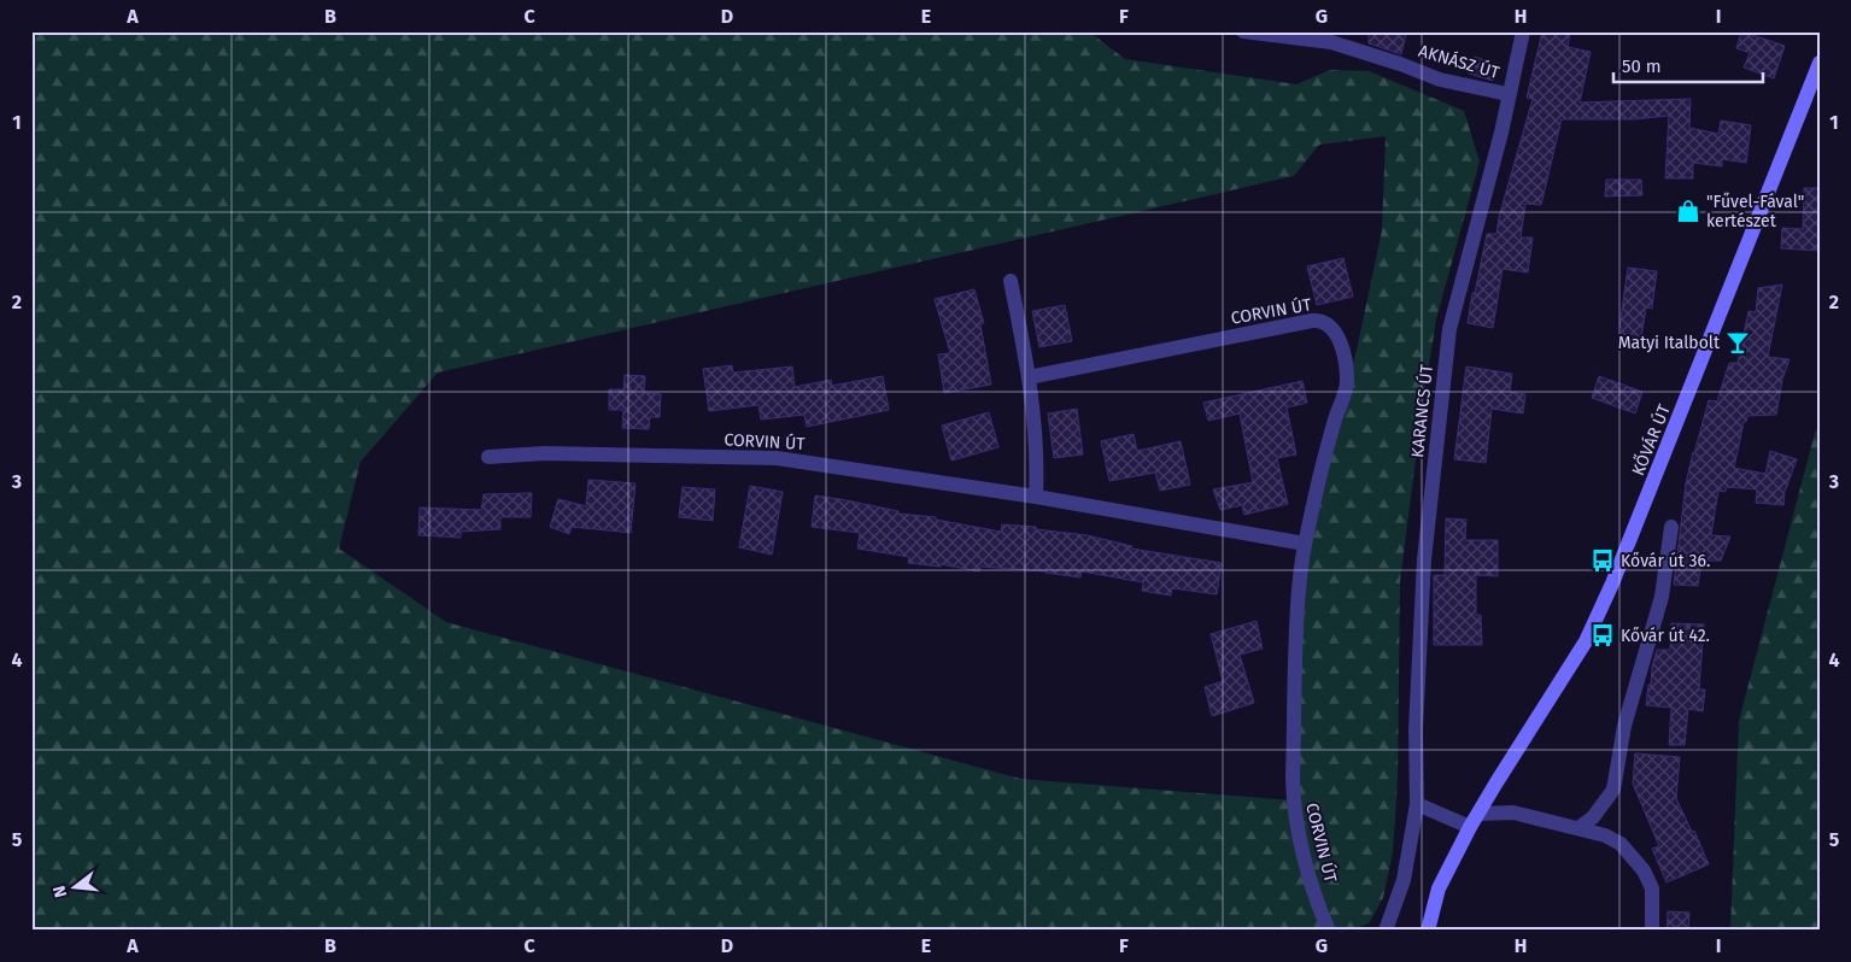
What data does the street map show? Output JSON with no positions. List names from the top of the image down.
{
  "streets": {
    "main road": ["KŐVÁR ÚT"],
    "street": ["AKNÁSZ ÚT", "CORVIN ÚT", "KARANCS ÚT"]
  },
  "crossings": [
    ["AKNÁSZ ÚT", "KARANCS ÚT"]
  ],
  "places": {
    "shop": ["\"Fűvel-Fával\" kertészet"],
    "bar": ["Matyi Italbolt"],
    "bus stop": ["Kővár út 36.", "Kővár út 42."]
  },
  "scale_bar": "50 m",
  "north": "left",
  "grid": {
    "columns": [
      "A",
      "B",
      "C",
      "D",
      "E",
      "F",
      "G",
      "H",
      "I"
    ],
    "rows": [
      "1",
      "2",
      "3",
      "4",
      "5"
    ]
  }
}
